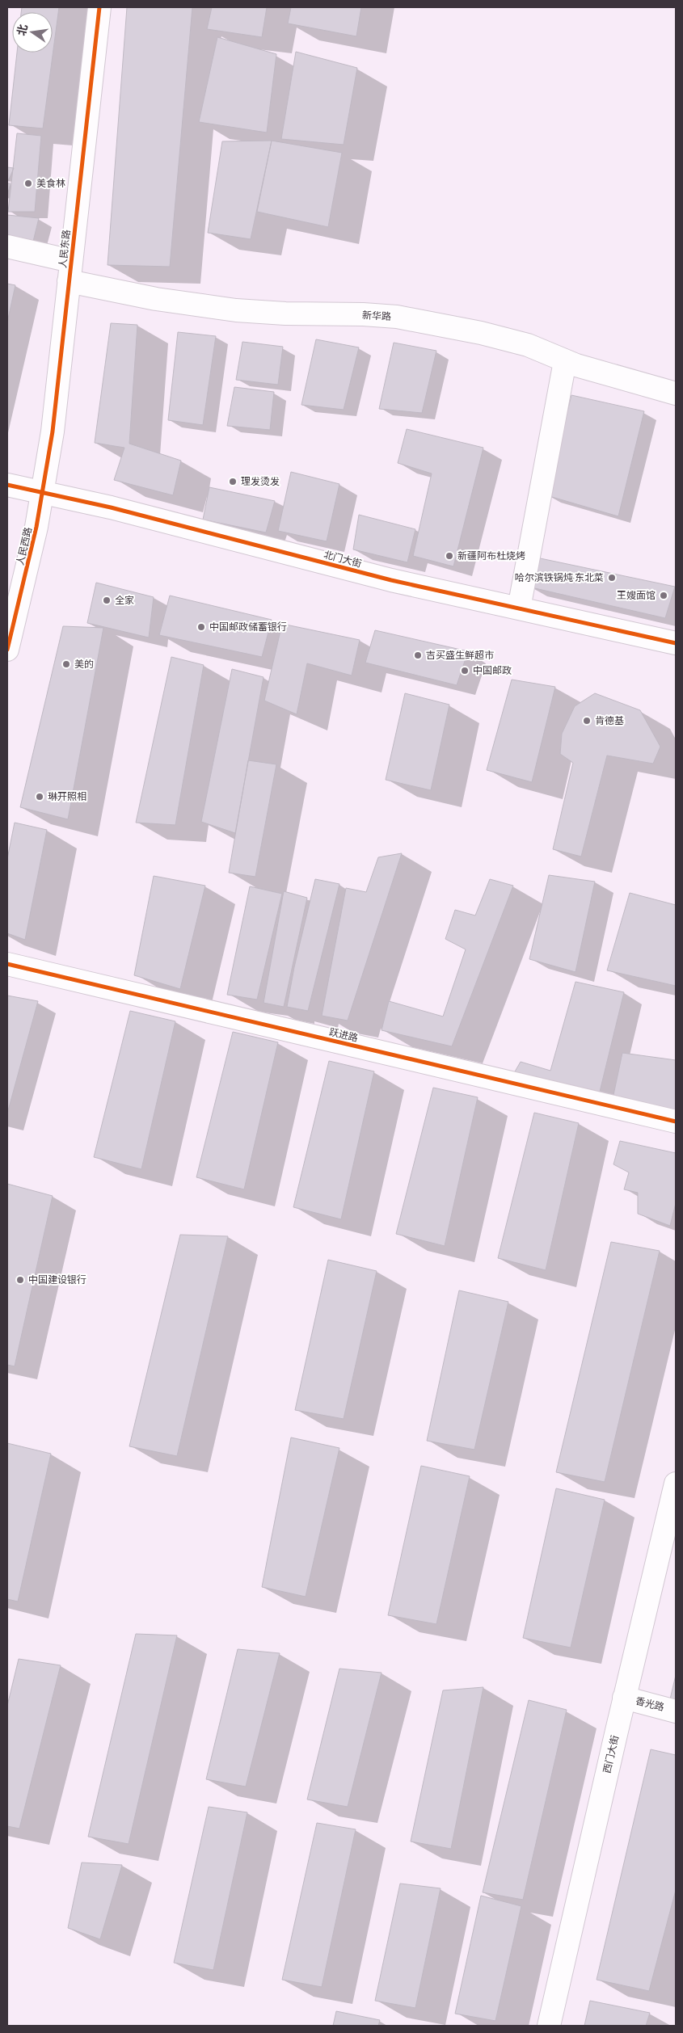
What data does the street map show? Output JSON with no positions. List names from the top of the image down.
{
  "streets": {
    "street": [
      "人民东路",
      "新华路",
      "人民西路",
      "北门大街",
      "跃进路",
      "香光路",
      "西门大街"
    ]
  },
  "crossings": [
    ["人民东路", "新华路"],
    ["人民东路", "人民西路"],
    ["人民东路", "北门大街"],
    ["人民西路", "北门大街"],
    ["香光路", "西门大街"]
  ],
  "places": [
    "美食林",
    "理发烫发",
    "新疆阿布杜烧烤",
    "哈尔滨铁锅炖·东北菜",
    "王嫂面馆",
    "全家",
    "中国邮政储蓄银行",
    "吉买盛生鲜超市",
    "美的",
    "中国邮政",
    "肯德基",
    "琳开照相",
    "中国建设银行"
  ],
  "north": "left"
}
